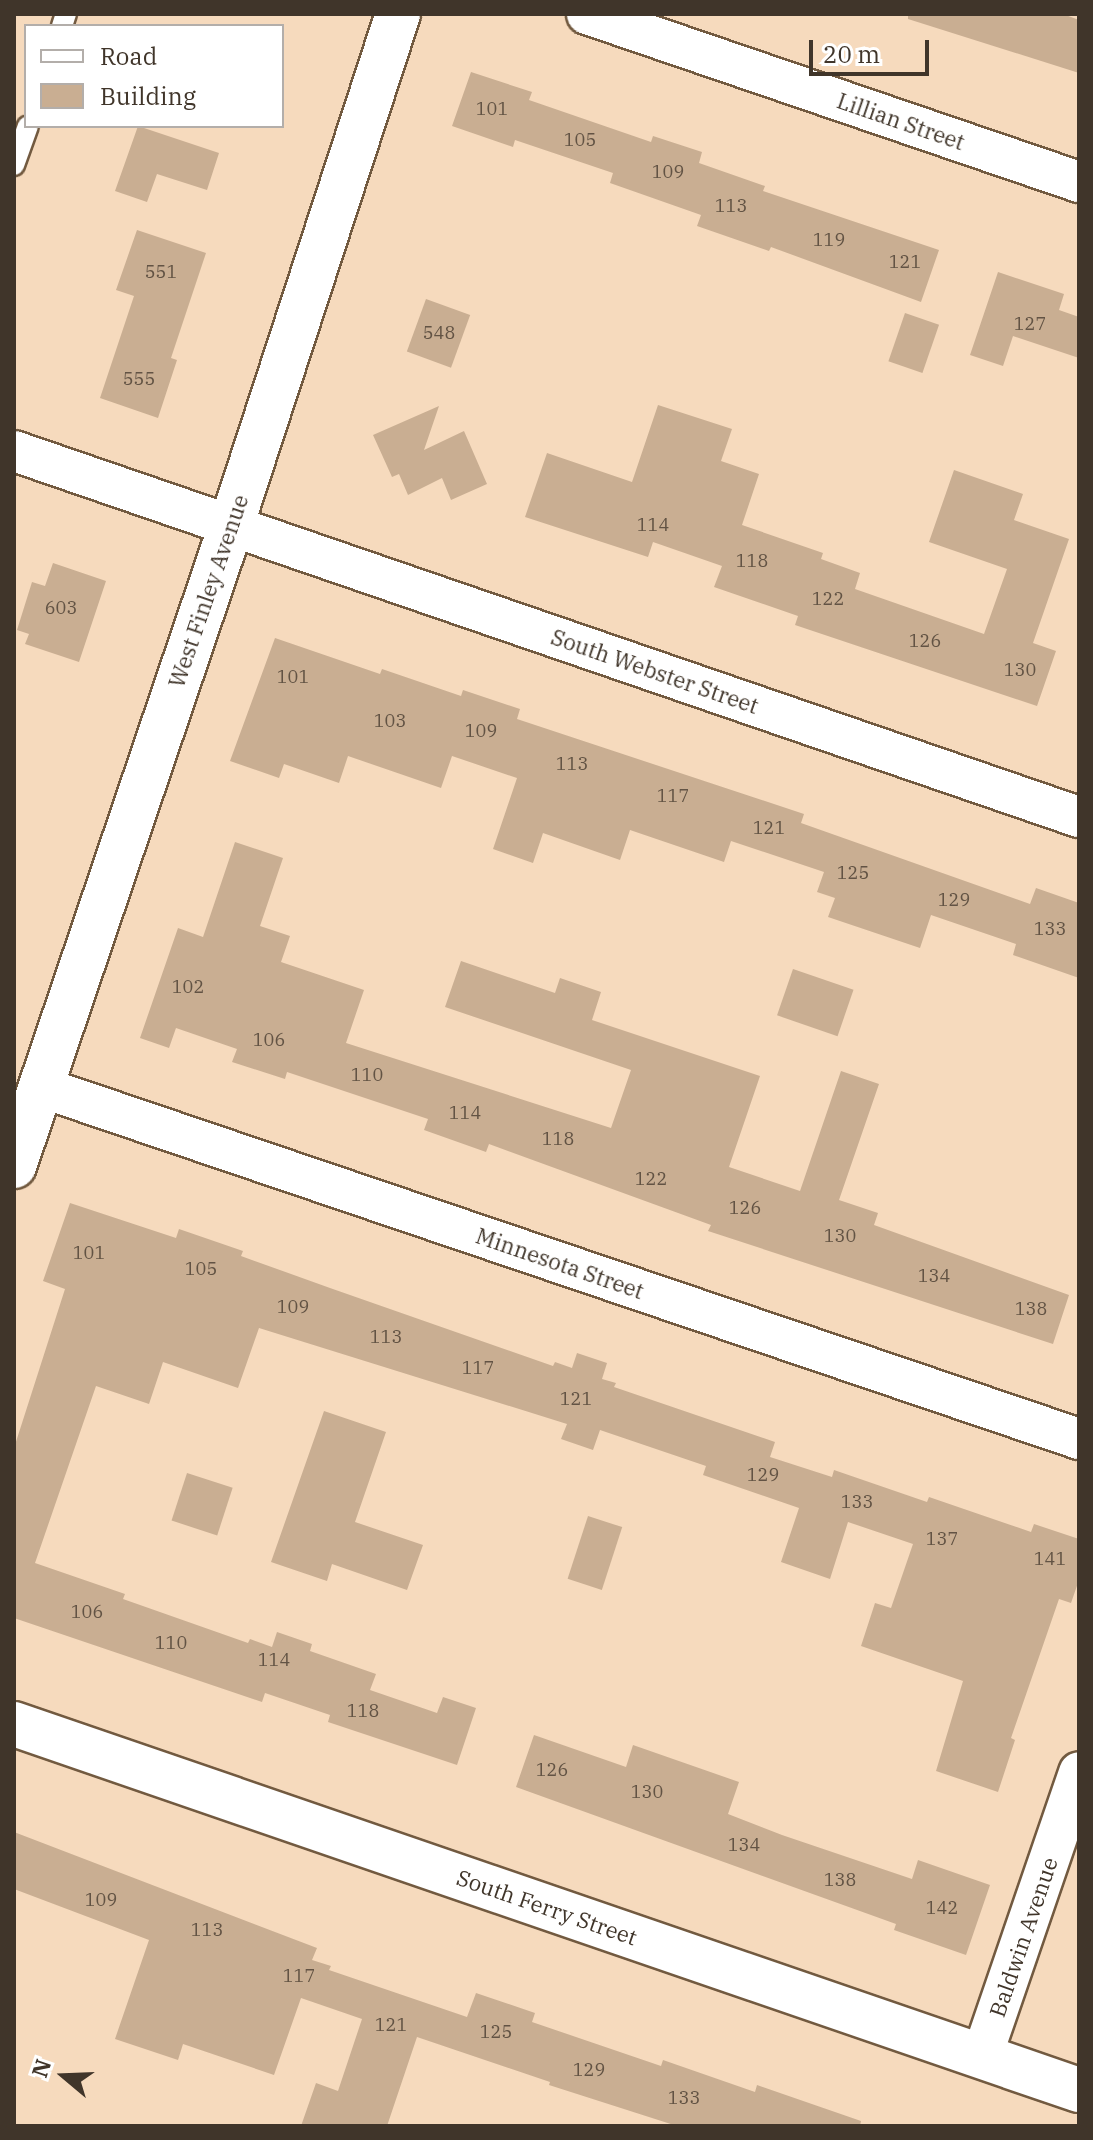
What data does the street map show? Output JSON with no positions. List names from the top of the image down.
{
  "streets": {
    "main road": ["West Finley Avenue", "South Ferry Street"],
    "street": [
      "Lillian Street",
      "South Webster Street",
      "Minnesota Street",
      "Baldwin Avenue"
    ]
  },
  "crossings": [
    ["West Finley Avenue", "South Webster Street"],
    ["West Finley Avenue", "Minnesota Street"],
    ["South Ferry Street", "Baldwin Avenue"]
  ],
  "house_numbers": [
    "101",
    "105",
    "109",
    "113",
    "119",
    "121",
    "551",
    "127",
    "548",
    "555",
    "114",
    "118",
    "122",
    "603",
    "126",
    "130",
    "101",
    "103",
    "109",
    "113",
    "117",
    "121",
    "125",
    "129",
    "133",
    "102",
    "106",
    "110",
    "114",
    "118",
    "122",
    "126",
    "130",
    "101",
    "105",
    "134",
    "109",
    "138",
    "113",
    "117",
    "121",
    "129",
    "133",
    "137",
    "141",
    "106",
    "110",
    "114",
    "118",
    "126",
    "130",
    "134",
    "138",
    "109",
    "142",
    "113",
    "117",
    "121",
    "125",
    "129",
    "133"
  ],
  "legend": ["Road", "Building"],
  "scale_bar": "20 m",
  "north": "left"
}
